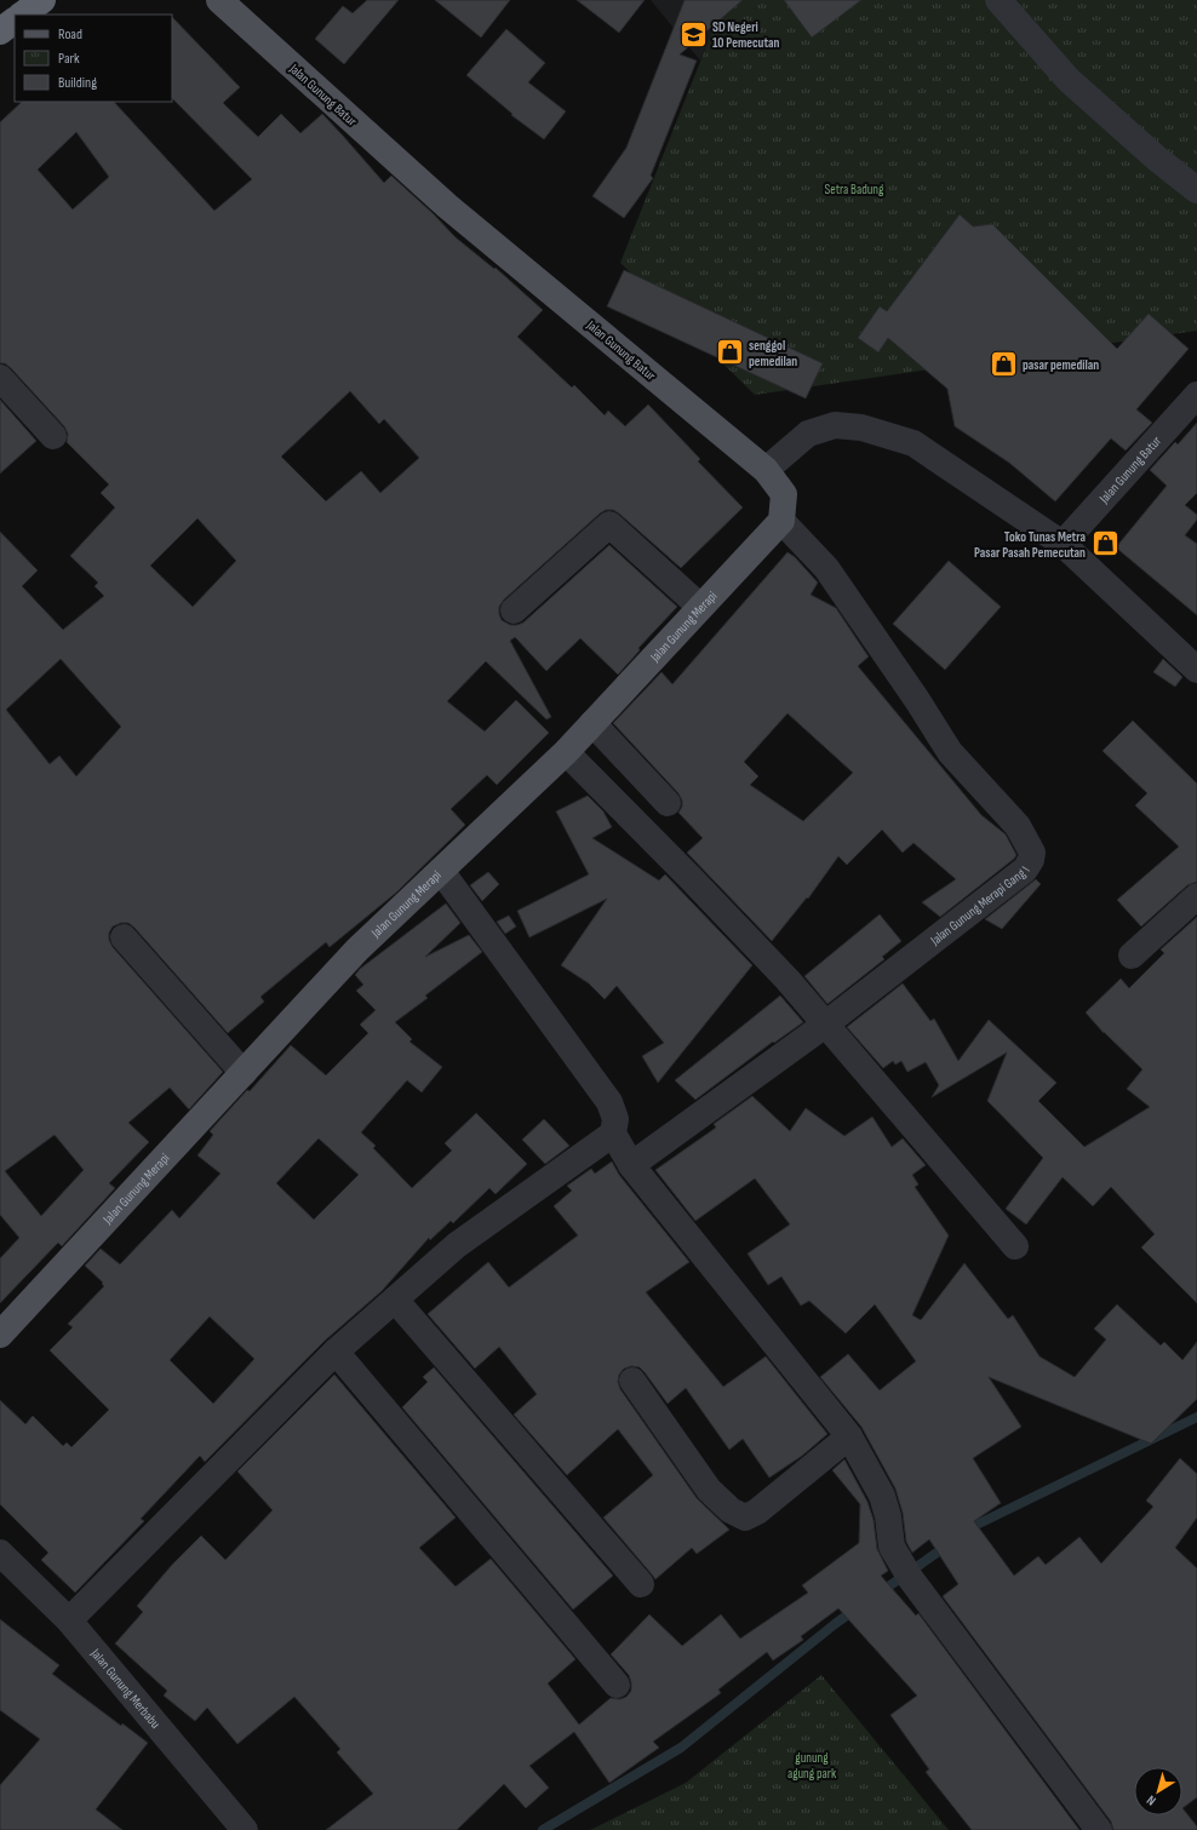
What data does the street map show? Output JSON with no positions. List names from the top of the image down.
{
  "streets": {
    "main road": ["Jalan Gunung Batur", "Jalan Gunung Merapi"],
    "street": ["Jalan Gunung Merapi Gang I", "Jalan Gunung Merbabu"]
  },
  "crossings": [
    ["Jalan Gunung Merapi", "Jalan Gunung Merapi Gang I"]
  ],
  "parks": ["Setra Badung", "gunung agung park"],
  "places": {
    "school or university": ["SD Negeri 10 Pemecutan"],
    "shop": ["senggol pemedilan", "pasar pemedilan", "Toko Tunas Metra Pasar Pasah Pemecutan"]
  },
  "legend": ["Road", "Park", "Building"],
  "north": "bottom left"
}
